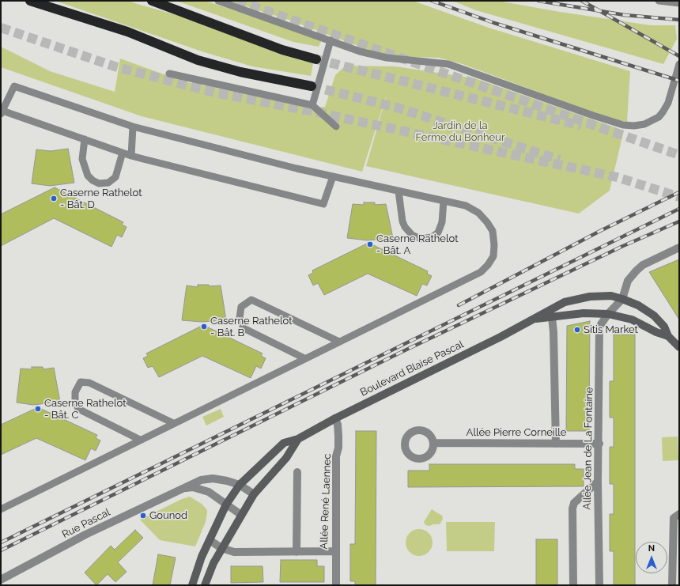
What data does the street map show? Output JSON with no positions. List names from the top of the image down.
{
  "streets": {
    "street": [
      "Boulevard Blaise Pascal",
      "Allée Pierre Corneille",
      "Allée Jean de La Fontaine",
      "Allée René Laennec",
      "Rue Pascal"
    ]
  },
  "crossings": [
    ["Boulevard Blaise Pascal", "Allée Jean de La Fontaine"],
    ["Boulevard Blaise Pascal", "Allée René Laennec"],
    ["Boulevard Blaise Pascal", "Rue Pascal"],
    ["Allée Pierre Corneille", "Allée Jean de La Fontaine"]
  ],
  "parks": ["Jardin de la Ferme du Bonheur"],
  "places": [
    "Caserne Rathelot - Bât. D",
    "Caserne Rathelot - Bât. A",
    "Caserne Rathelot - Bât. B",
    "Sitis Market",
    "Caserne Rathelot - Bât. C",
    "Gounod"
  ],
  "north": "top"
}
